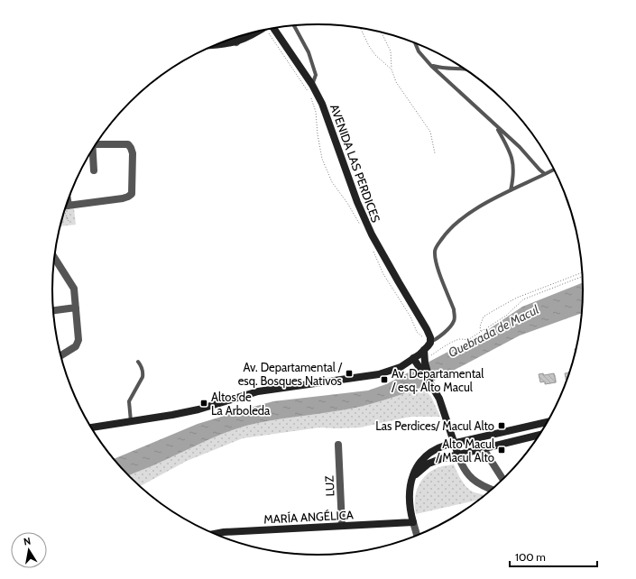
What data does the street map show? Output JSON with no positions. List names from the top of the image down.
{
  "streets": {
    "street": ["AVENIDA LAS PERDICES", "LUZ", "MARÍA ANGÉLICA"]
  },
  "crossings": [
    ["LUZ", "MARÍA ANGÉLICA"]
  ],
  "water": ["Quebrada de Macul"],
  "places": {
    "transit": [
      "Av. Departamental / esq. Bosques Nativos",
      "Av. Departamental / esq. Alto Macul",
      "Altos de La Arboleda",
      "Las Perdices/ Macul Alto",
      "Alto Macul / Macul Alto"
    ]
  },
  "scale_bar": "100 m",
  "north": "top"
}
